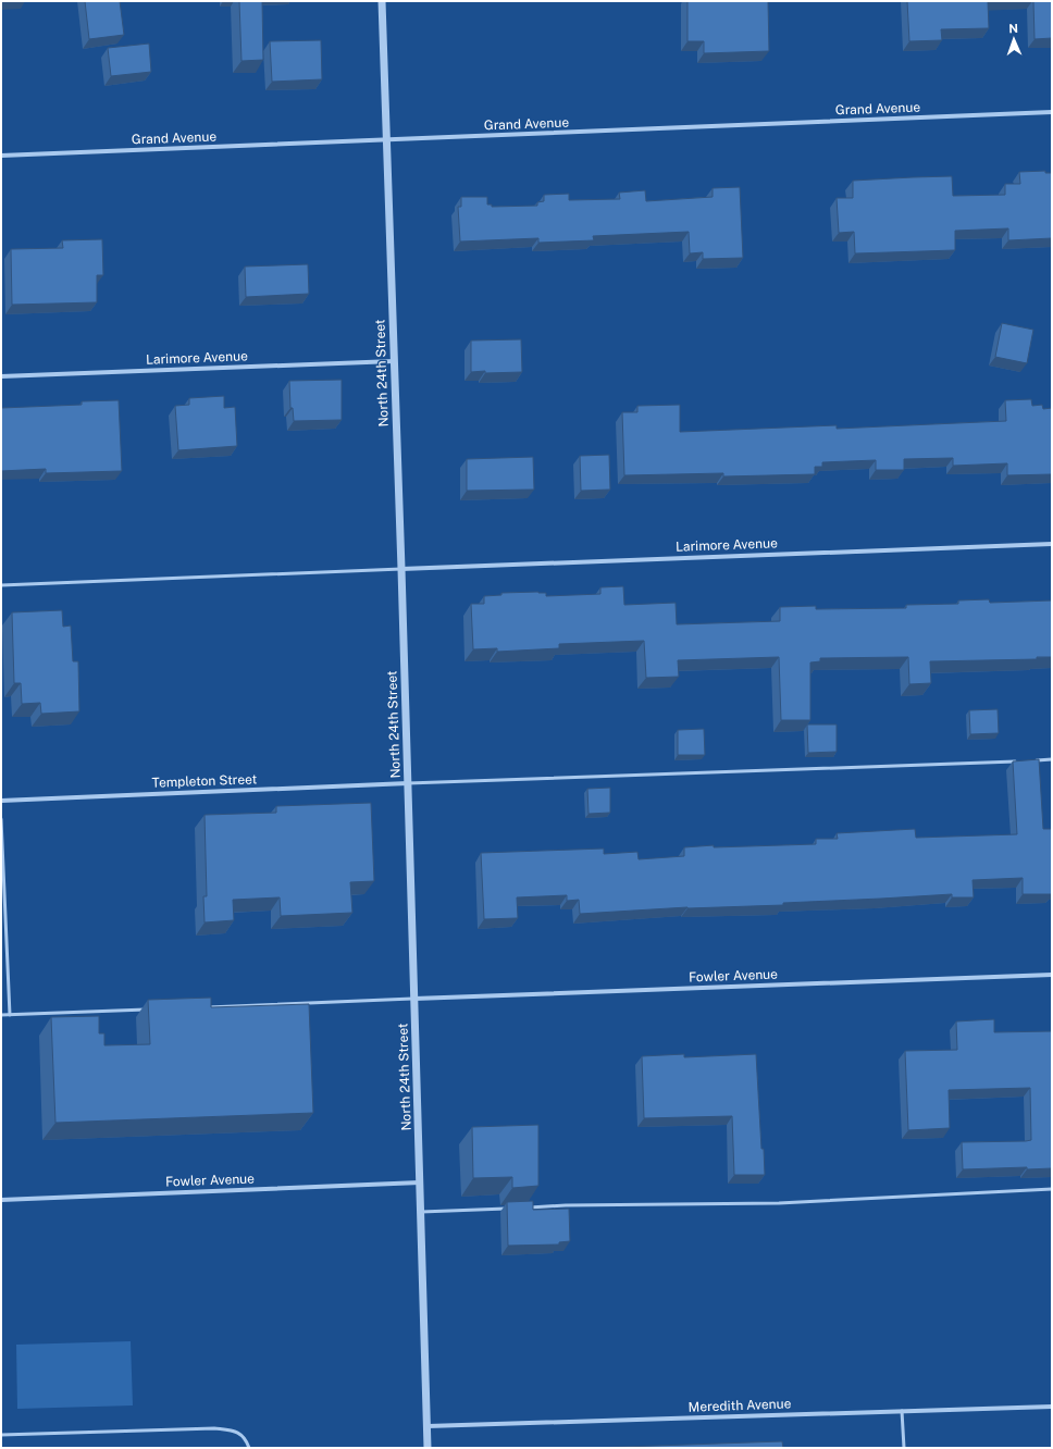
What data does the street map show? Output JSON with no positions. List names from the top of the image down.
{
  "streets": {
    "street": [
      "Grand Avenue",
      "Larimore Avenue",
      "North 24th Street",
      "Templeton Street",
      "Fowler Avenue",
      "Meredith Avenue"
    ]
  },
  "crossings": [
    ["Grand Avenue", "North 24th Street"],
    ["Larimore Avenue", "North 24th Street"],
    ["North 24th Street", "Templeton Street"],
    ["North 24th Street", "Fowler Avenue"],
    ["North 24th Street", "Meredith Avenue"]
  ],
  "north": "top"
}
